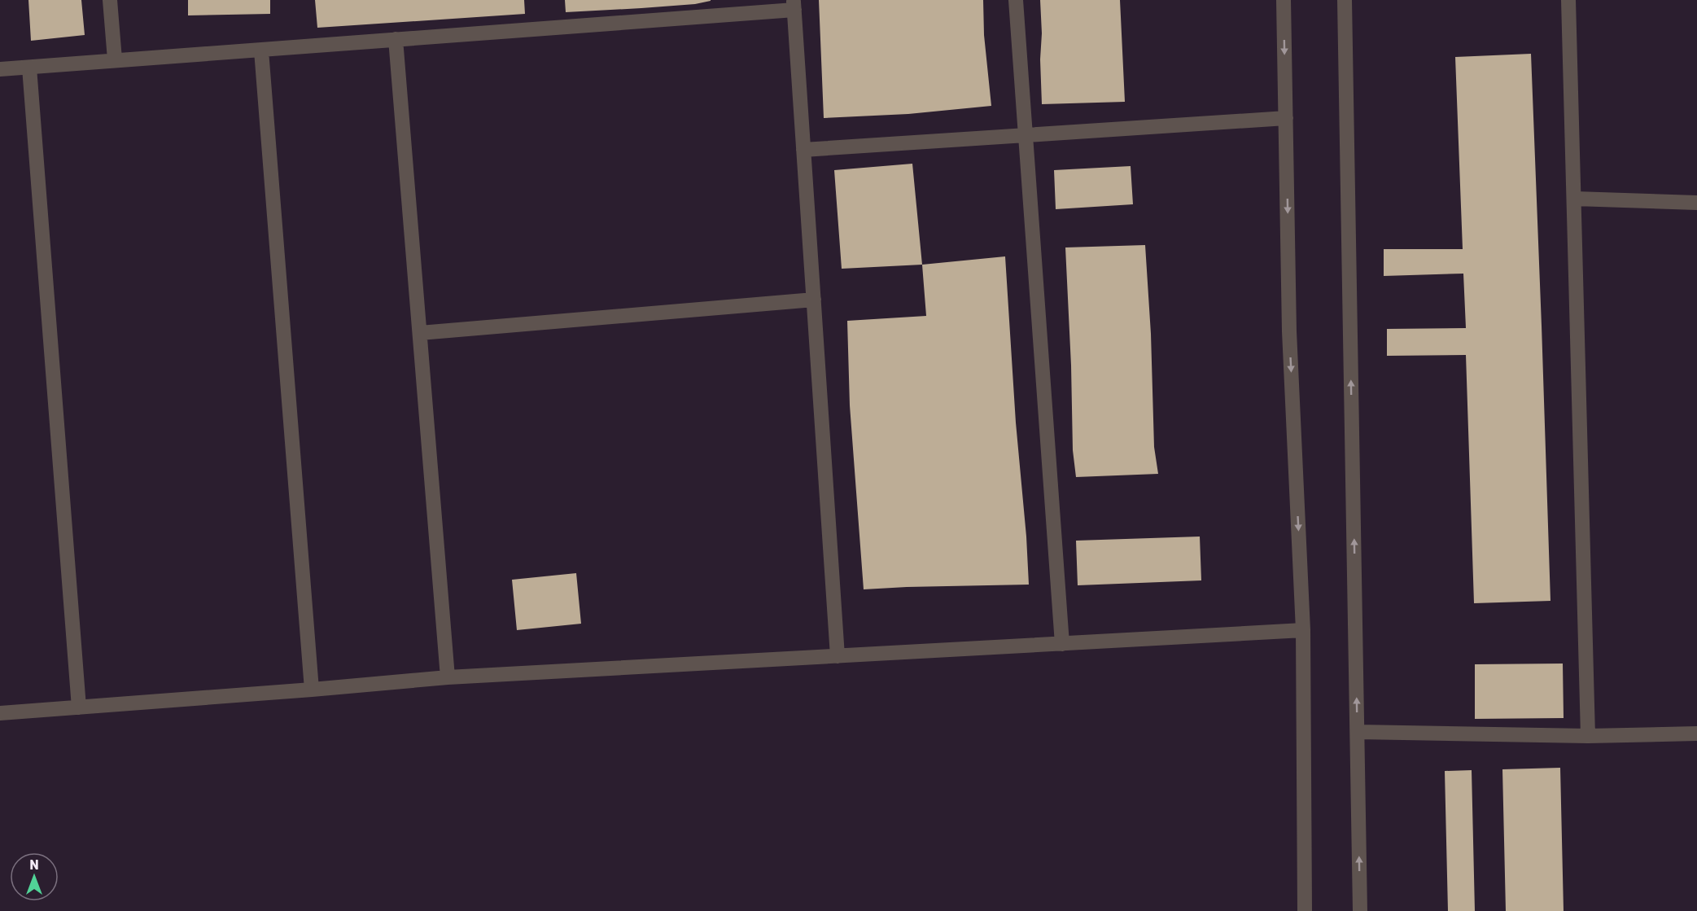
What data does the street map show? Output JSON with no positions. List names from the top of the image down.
{
  "north": "top"
}
